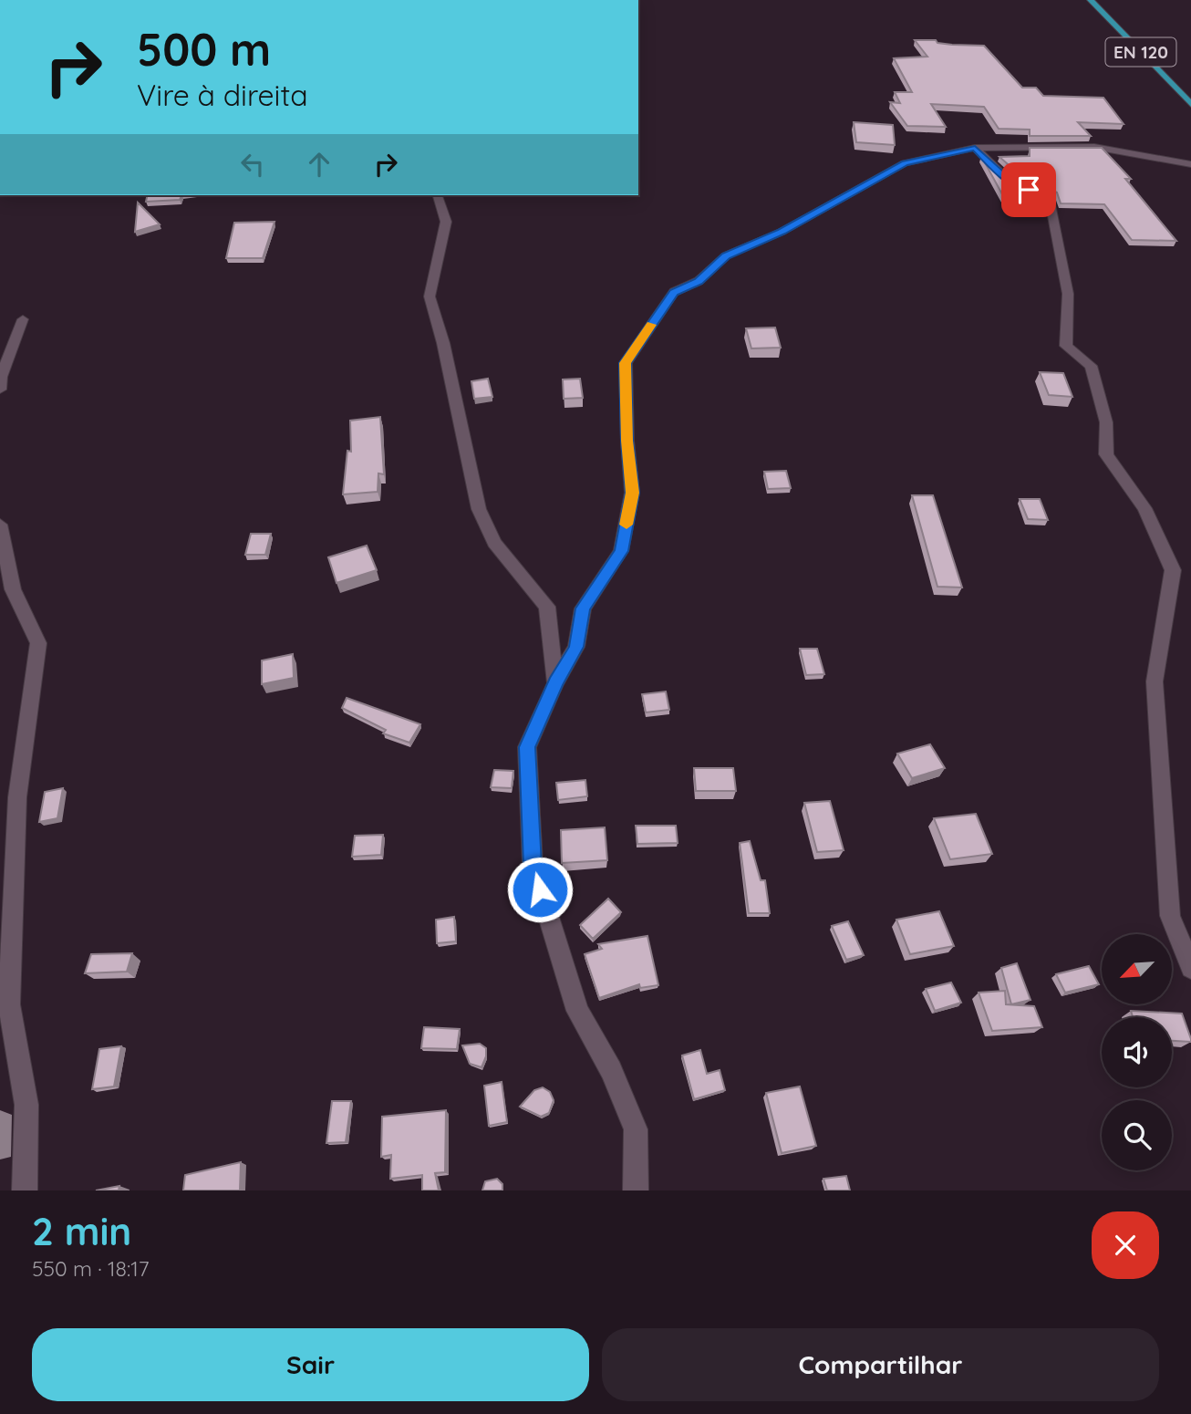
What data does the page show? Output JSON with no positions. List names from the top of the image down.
{
  "streets": {
    "main road": ["EN 120"]
  },
  "north": "bottom left",
  "page": {
    "turn": ["500 m", "Vire à direita"],
    "heading": ["2 min", "550 m · 18:17"],
    "buttons": ["Sair", "Compartilhar"]
  }
}
